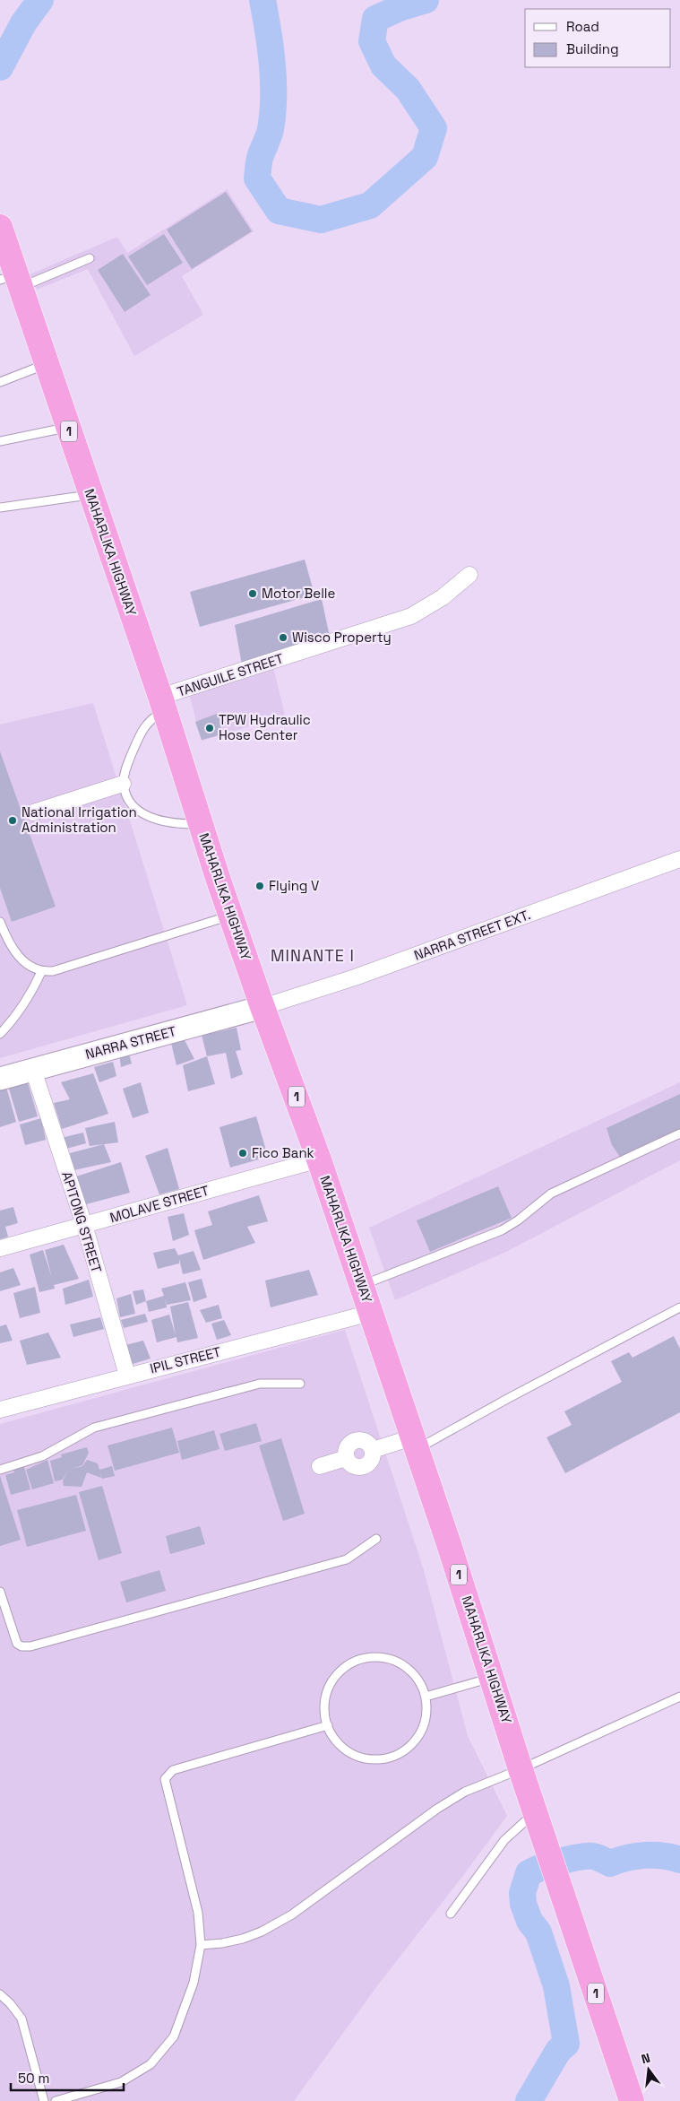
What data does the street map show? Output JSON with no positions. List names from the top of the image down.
{
  "streets": {
    "highway": ["1", "MAHARLIKA HIGHWAY"],
    "street": [
      "TANGUILE STREET",
      "NARRA STREET EXT.",
      "NARRA STREET",
      "MOLAVE STREET",
      "APITONG STREET",
      "IPIL STREET"
    ]
  },
  "crossings": [
    ["MAHARLIKA HIGHWAY", "TANGUILE STREET"],
    ["MAHARLIKA HIGHWAY", "NARRA STREET EXT."],
    ["MAHARLIKA HIGHWAY", "NARRA STREET"],
    ["MAHARLIKA HIGHWAY", "MOLAVE STREET"],
    ["MAHARLIKA HIGHWAY", "IPIL STREET"],
    ["NARRA STREET EXT.", "NARRA STREET"],
    ["NARRA STREET", "APITONG STREET"],
    ["MOLAVE STREET", "APITONG STREET"],
    ["APITONG STREET", "IPIL STREET"]
  ],
  "districts": ["MINANTE I"],
  "places": [
    "Motor Belle",
    "Wisco Property",
    "TPW Hydraulic Hose Center",
    "National Irrigation Administration",
    "Flying V",
    "Fico Bank"
  ],
  "legend": ["Road", "Building"],
  "scale_bar": "50 m",
  "north": "top"
}
